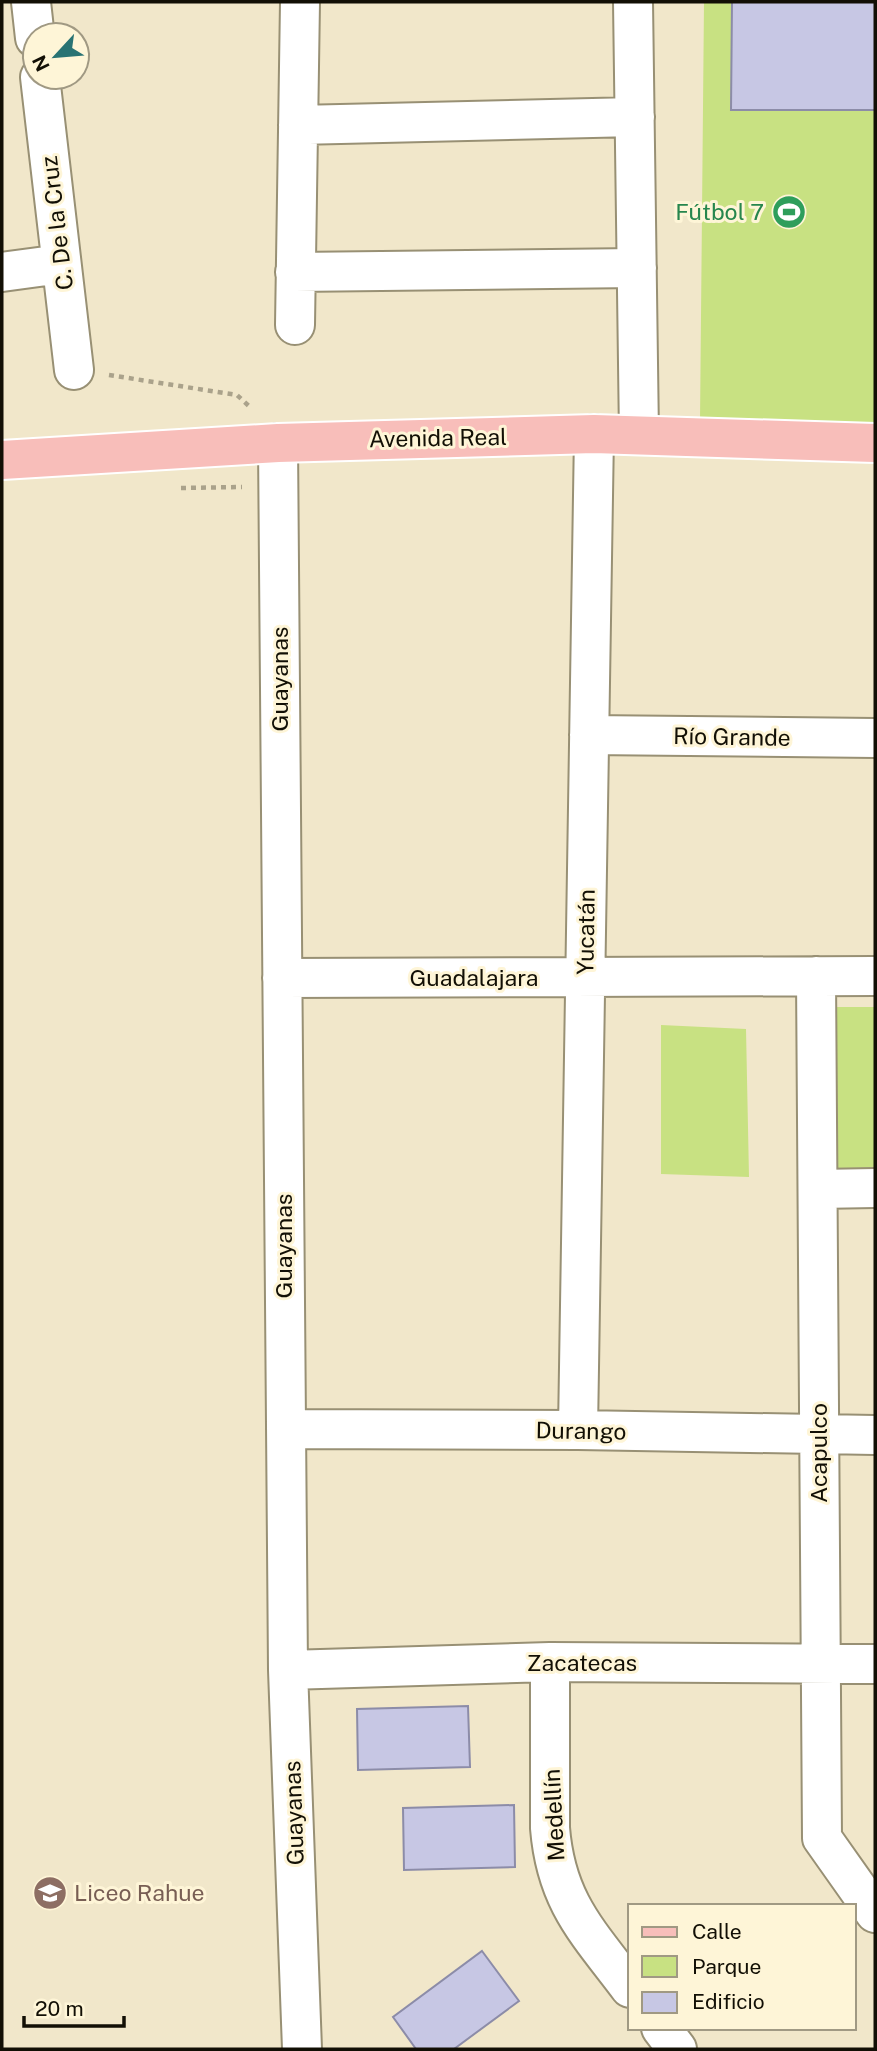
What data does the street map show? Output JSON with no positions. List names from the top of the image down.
{
  "streets": {
    "main road": ["Avenida Real"],
    "street": [
      "C. De la Cruz",
      "Guayanas",
      "Río Grande",
      "Yucatán",
      "Guadalajara",
      "Durango",
      "Acapulco",
      "Zacatecas",
      "Medellín"
    ]
  },
  "crossings": [
    ["Avenida Real", "Guayanas"],
    ["Avenida Real", "Yucatán"],
    ["Guayanas", "Guadalajara"],
    ["Guayanas", "Durango"],
    ["Guayanas", "Zacatecas"],
    ["Río Grande", "Yucatán"],
    ["Yucatán", "Guadalajara"],
    ["Yucatán", "Durango"],
    ["Guadalajara", "Acapulco"],
    ["Durango", "Acapulco"],
    ["Acapulco", "Zacatecas"],
    ["Zacatecas", "Medellín"]
  ],
  "places": {
    "sports": ["Fútbol 7"],
    "school or university": ["Liceo Rahue"]
  },
  "legend": ["Calle", "Parque", "Edificio"],
  "scale_bar": "20 m",
  "north": "bottom left"
}
